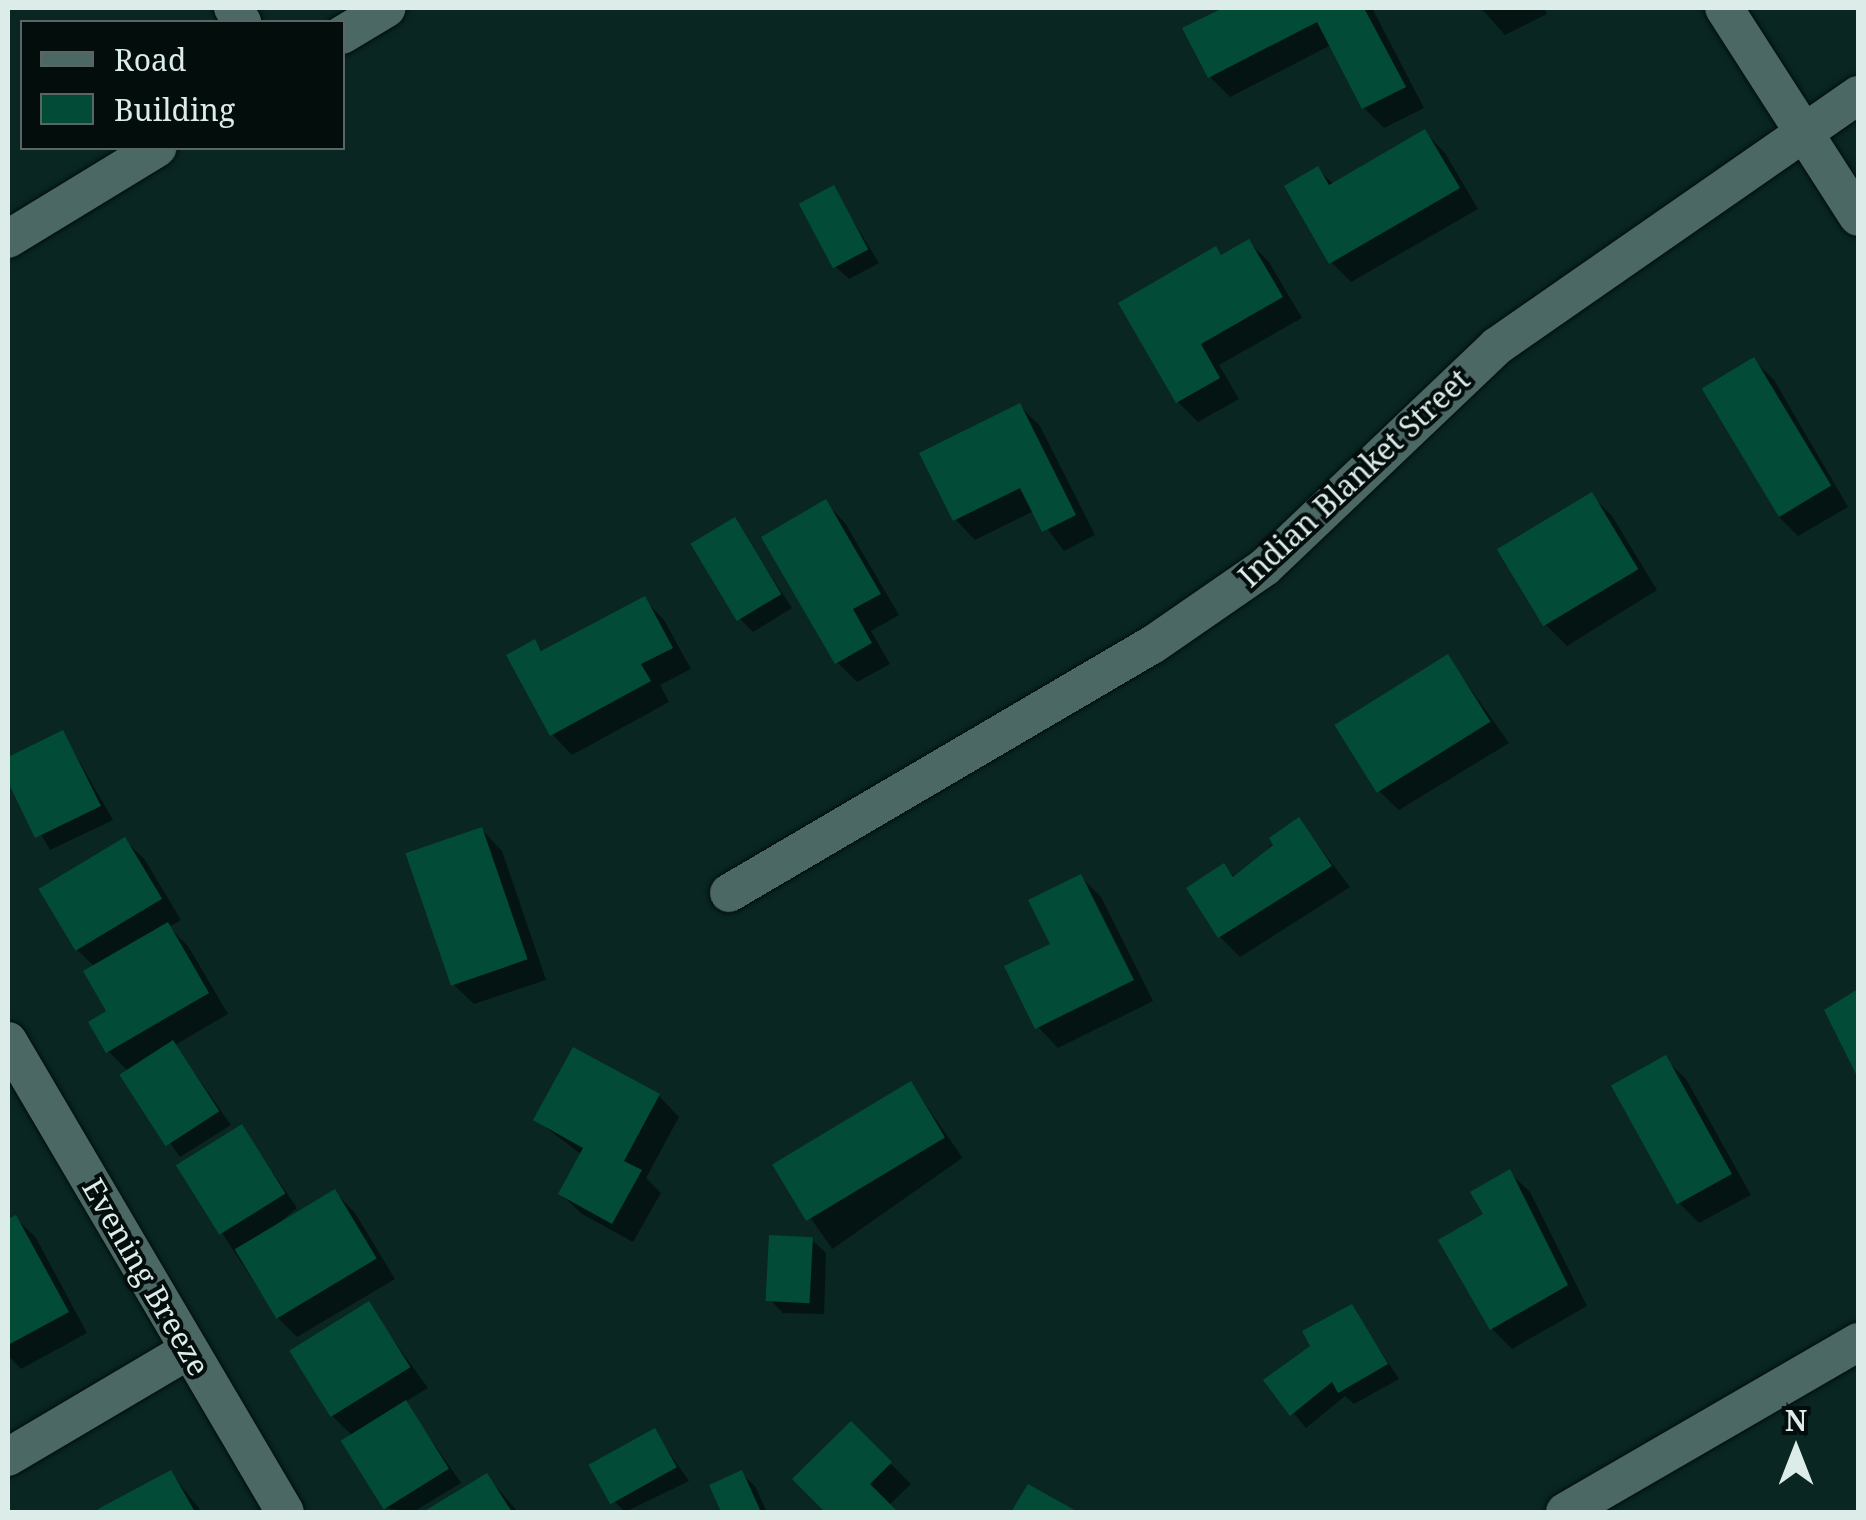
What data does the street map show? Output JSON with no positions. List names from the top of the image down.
{
  "streets": {
    "street": ["Indian Blanket Street", "Evening Breeze"]
  },
  "legend": ["Road", "Building"],
  "north": "top"
}
